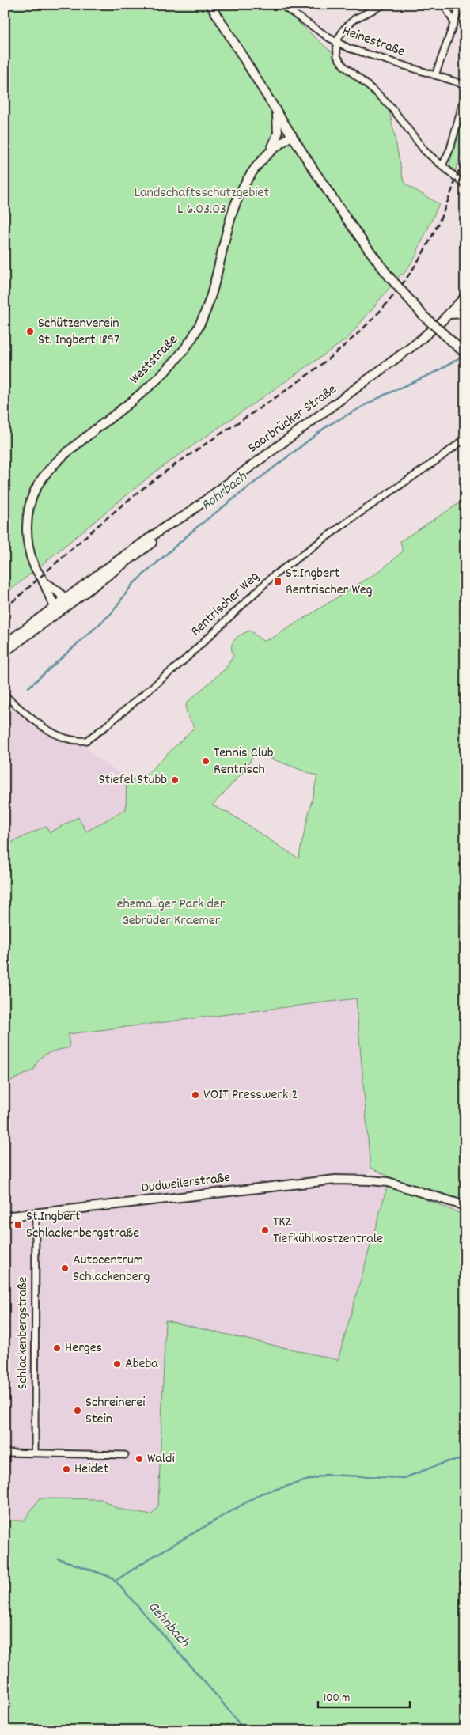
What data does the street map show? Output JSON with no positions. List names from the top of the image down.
{
  "streets": {
    "main road": ["Weststraße", "Saarbrücker Straße", "Dudweilerstraße"],
    "street": ["Heinestraße", "Rentrischer Weg", "Schlackenbergstraße"]
  },
  "crossings": [
    ["Weststraße", "Saarbrücker Straße"],
    ["Dudweilerstraße", "Schlackenbergstraße"]
  ],
  "water": ["Rohrbach", "Gehnbach"],
  "parks": ["Landschaftsschutzgebiet L 6.03.03", "ehemaliger Park der Gebrüder Kraemer"],
  "places": {
    "other": [
      "Schützenverein St. Ingbert 1897",
      "Tennis Club Rentrisch",
      "Stiefel Stubb",
      "VOIT Presswerk 2",
      "TKZ Tiefkühlkostzentrale",
      "Autocentrum Schlackenberg",
      "Herges",
      "Abeba",
      "Schreinerei Stein",
      "Waldi",
      "Heidet"
    ],
    "transit": ["St.Ingbert Rentrischer Weg", "St.Ingbert Schlackenbergstraße"]
  },
  "scale_bar": "100 m"
}
